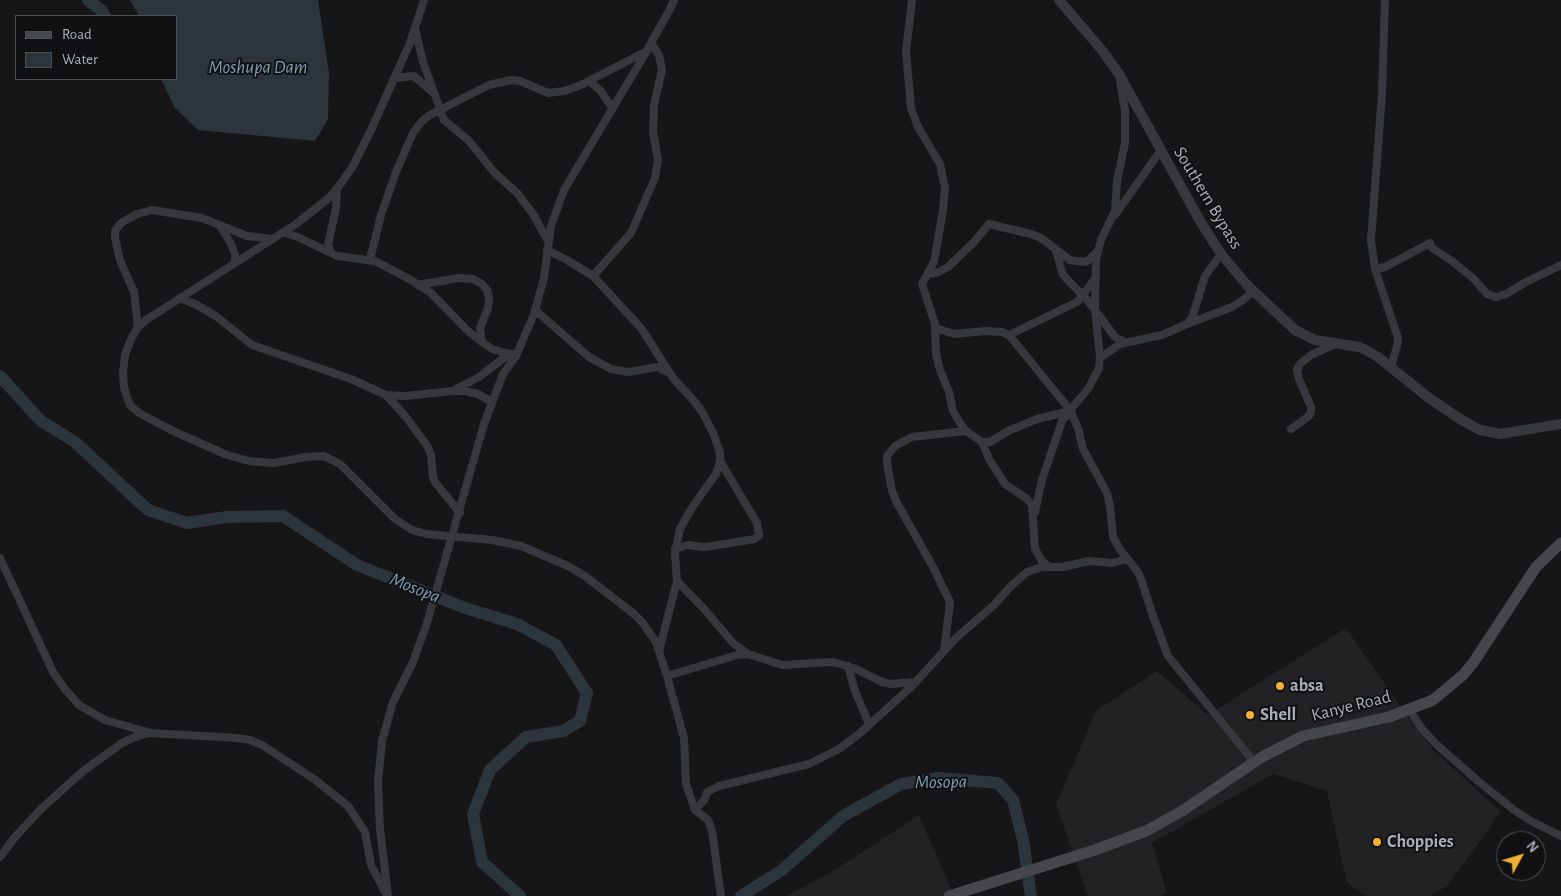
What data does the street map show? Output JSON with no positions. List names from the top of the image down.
{
  "streets": {
    "main road": ["Kanye Road"],
    "street": ["Southern Bypass"]
  },
  "water": ["Moshupa Dam", "Mosopa"],
  "places": ["absa", "Shell", "Choppies"],
  "legend": ["Road", "Water"],
  "north": "top right"
}
